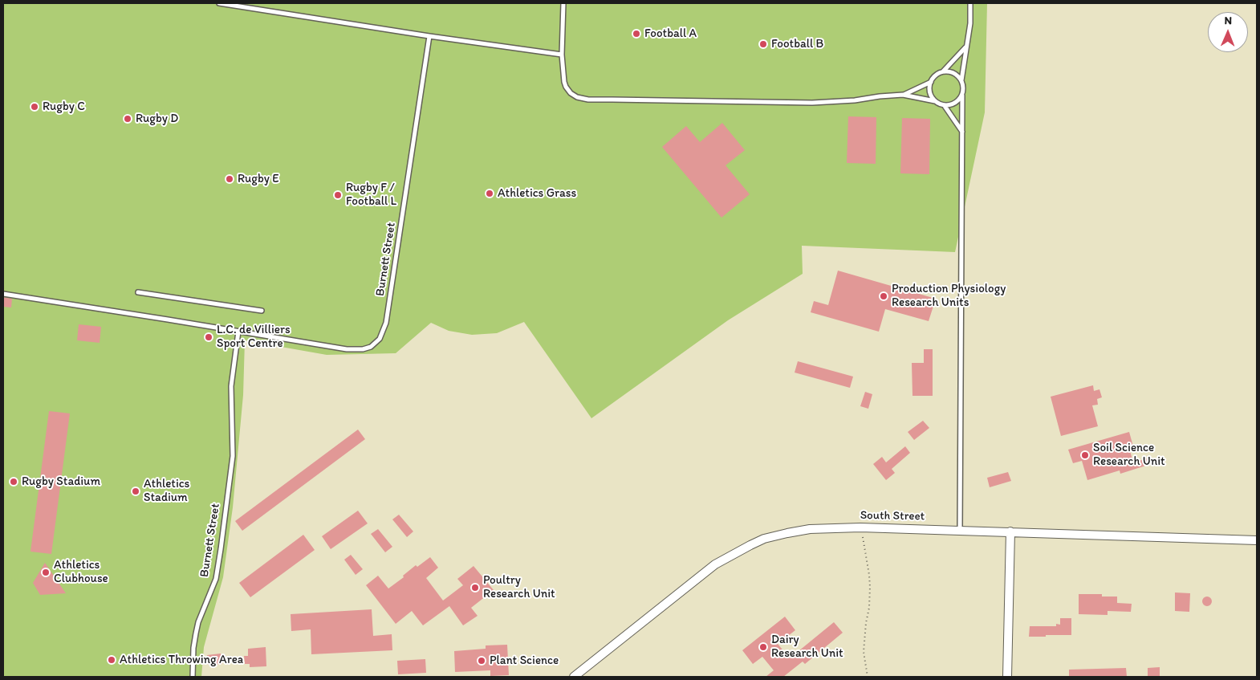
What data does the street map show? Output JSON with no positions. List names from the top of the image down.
{
  "streets": {
    "street": ["South Street"],
    "lane": ["Burnett Street"]
  },
  "places": [
    "Football A",
    "Football B",
    "Rugby C",
    "Rugby D",
    "Rugby E",
    "Athletics Grass",
    "Rugby F / Football L",
    "Production Physiology Research Units",
    "L.C. de Villiers Sport Centre",
    "Soil Science Research Unit",
    "Rugby Stadium",
    "Athletics Stadium",
    "Athletics Clubhouse",
    "Poultry Research Unit",
    "Dairy Research Unit",
    "Athletics Throwing Area",
    "Plant Science"
  ],
  "north": "top"
}
